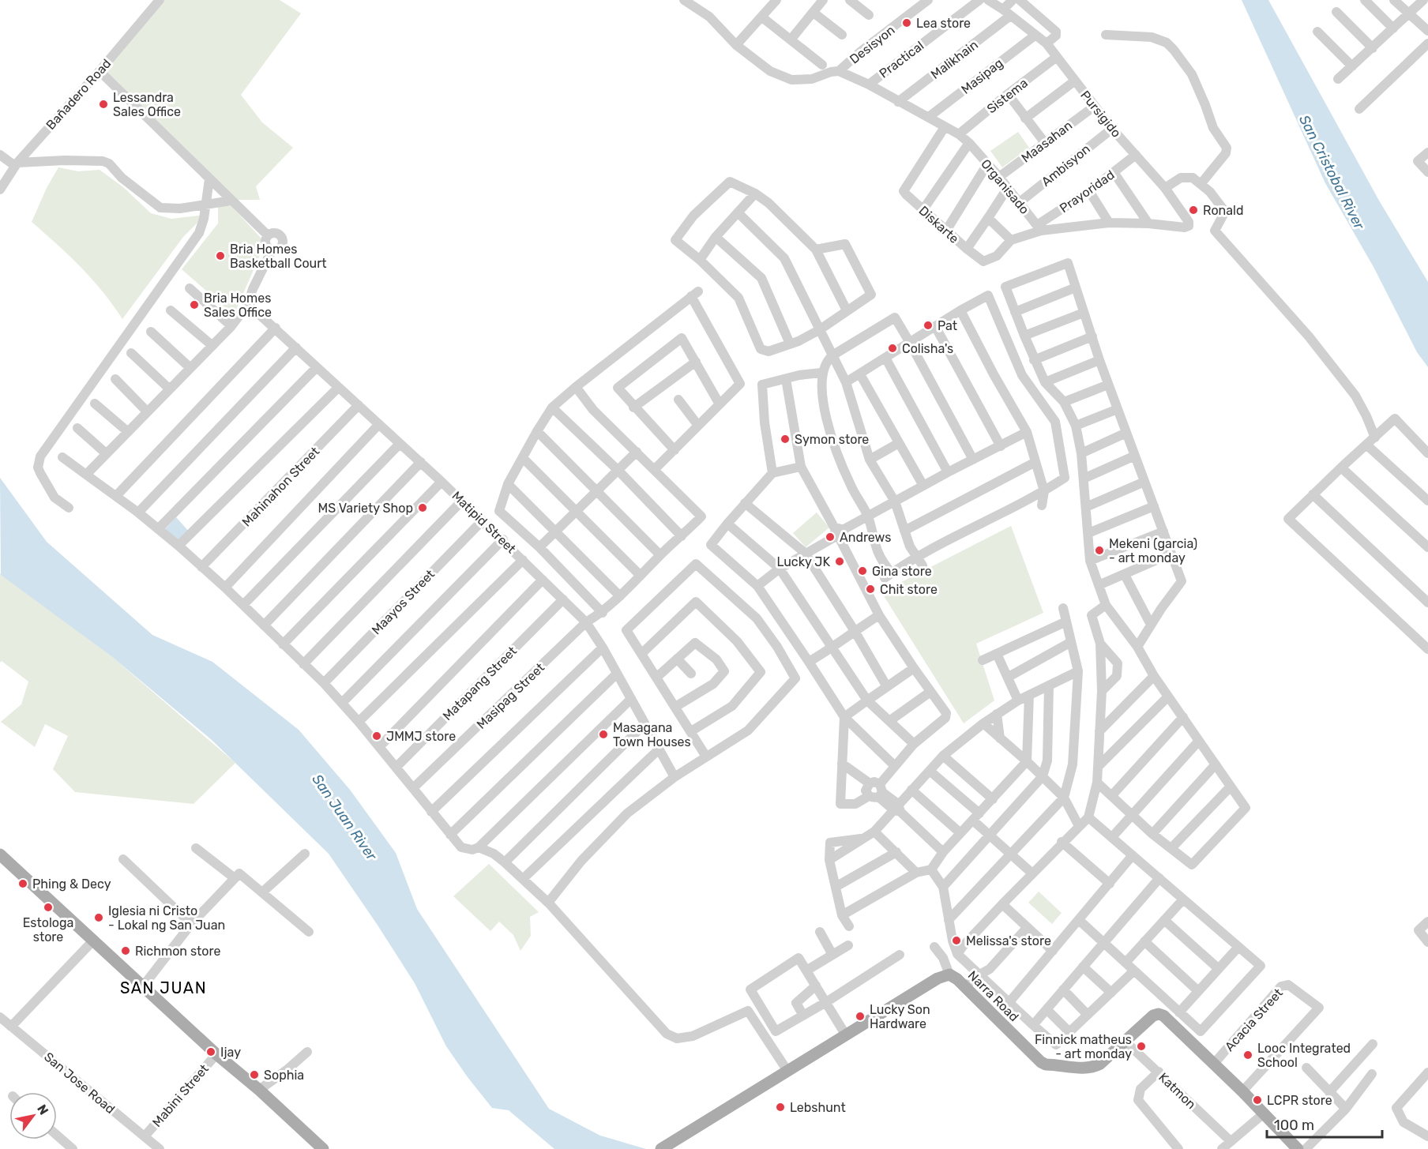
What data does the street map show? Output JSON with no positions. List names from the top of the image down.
{
  "streets": {
    "main road": ["Narra Road"],
    "street": [
      "Desisyon",
      "Practical",
      "Malikhain",
      "Masipag",
      "Bañadero Road",
      "Sistema",
      "Pursigido",
      "Maasahan",
      "Ambisyon",
      "Organisado",
      "Prayoridad",
      "Diskarte",
      "Mahinahon Street",
      "Matipid Street",
      "Maayos Street",
      "Matapang Street",
      "Masipag Street",
      "Acacia Street",
      "San Jose Road",
      "Katmon",
      "Mabini Street"
    ]
  },
  "crossings": [
    ["Desisyon", "Organisado"],
    ["Practical", "Organisado"],
    ["Malikhain", "Pursigido"],
    ["Malikhain", "Organisado"],
    ["Masipag", "Pursigido"],
    ["Masipag", "Organisado"],
    ["Sistema", "Pursigido"],
    ["Sistema", "Organisado"],
    ["Pursigido", "Maasahan"],
    ["Pursigido", "Ambisyon"],
    ["Pursigido", "Prayoridad"],
    ["Maasahan", "Organisado"],
    ["Ambisyon", "Organisado"],
    ["Organisado", "Prayoridad"],
    ["Organisado", "Diskarte"],
    ["Prayoridad", "Diskarte"],
    ["Mahinahon Street", "Matipid Street"],
    ["Matipid Street", "Maayos Street"],
    ["Matipid Street", "Matapang Street"],
    ["Matipid Street", "Masipag Street"],
    ["Narra Road", "Acacia Street"],
    ["Narra Road", "Katmon"],
    ["San Jose Road", "Mabini Street"]
  ],
  "districts": ["SAN JUAN"],
  "water": ["San Cristobal River", "San Juan River"],
  "places": [
    "Lea store",
    "Lessandra Sales Office",
    "Ronald",
    "Bria Homes Basketball Court",
    "Bria Homes Sales Office",
    "Pat",
    "Colisha's",
    "Symon store",
    "MS Variety Shop",
    "Andrews",
    "Mekeni (garcia) - art monday",
    "Lucky JK",
    "Gina store",
    "Chit store",
    "Masagana Town Houses",
    "JMMJ store",
    "Phing & Decy",
    "Estologa store",
    "Iglesia ni Cristo - Lokal ng San Juan",
    "Melissa's store",
    "Richmon store",
    "Lucky Son Hardware",
    "Finnick matheus - art monday",
    "Ijay",
    "Looc Integrated School",
    "Sophia",
    "LCPR store",
    "Lebshunt"
  ],
  "scale_bar": "100 m",
  "north": "top right"
}
